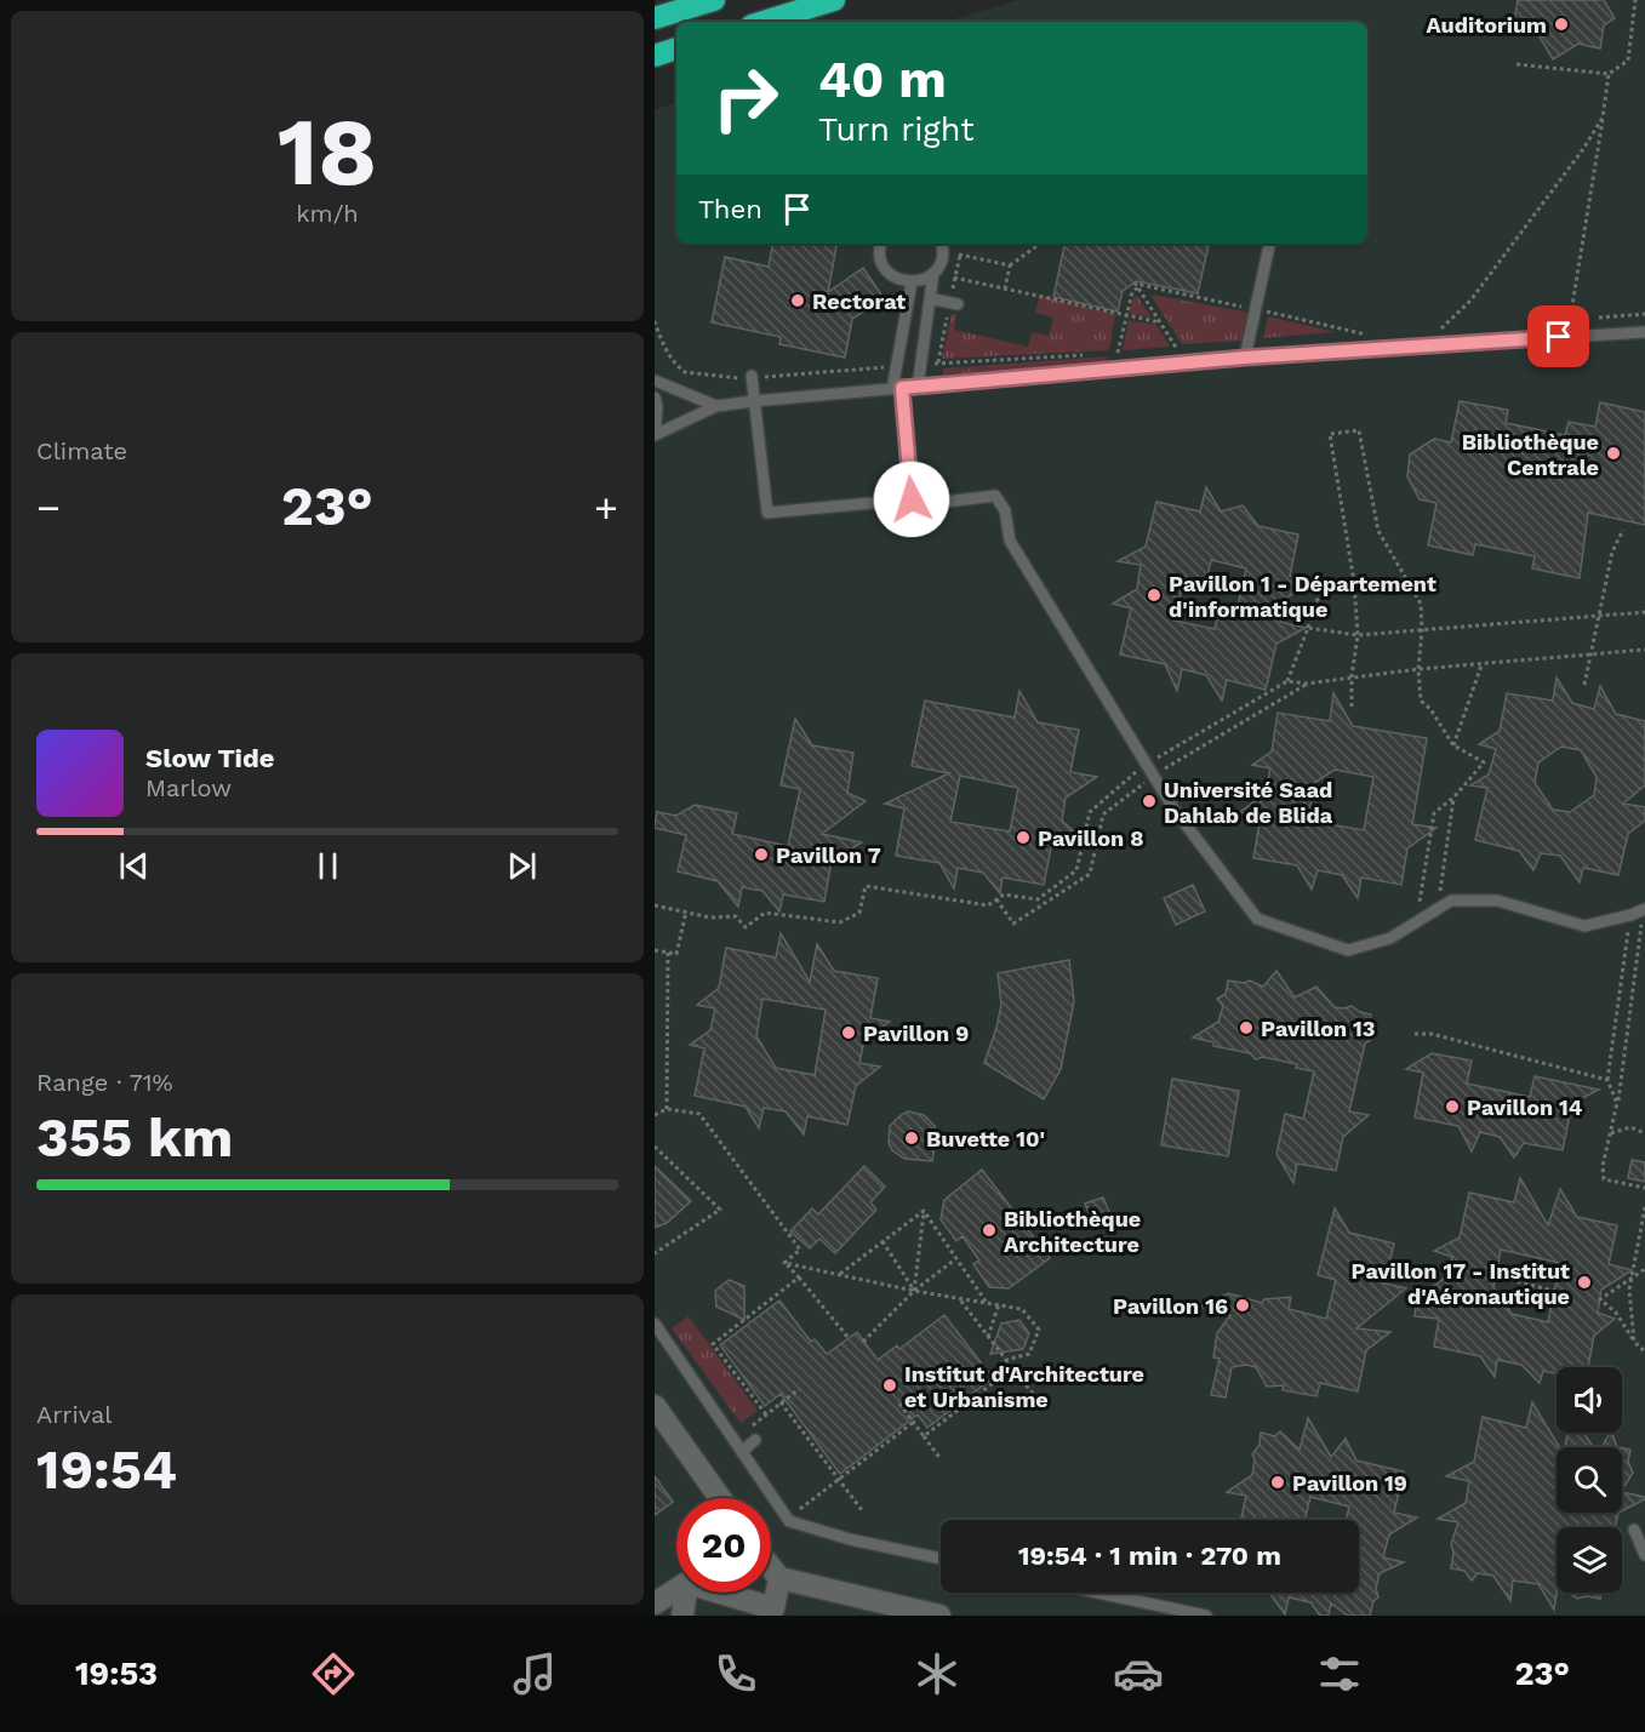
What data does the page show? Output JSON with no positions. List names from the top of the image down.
{
  "places": [
    "Auditorium",
    "Rectorat",
    "Bibliothèque Centrale",
    "Pavillon 1 - Département d'informatique",
    "Université Saad Dahlab de Blida",
    "Pavillon 8",
    "Pavillon 7",
    "Pavillon 13",
    "Pavillon 9",
    "Pavillon 14",
    "Buvette 10'",
    "Bibliothèque Architecture",
    "Pavillon 17 - Institut d'Aéronautique",
    "Pavillon 16",
    "Institut d'Architecture et Urbanisme",
    "Pavillon 19"
  ],
  "page": {
    "tile": [
      ["18", "km/h"],
      "Climate",
      ["Range · 71%", "355 km"],
      ["Arrival", "19:54"]
    ],
    "turn": ["40 m", "Turn right"],
    "then": "Then",
    "heat": ["−", "23°", "+"],
    "song": ["Slow Tide", "Marlow"],
    "limit": "20",
    "trip": "19:54 · 1 min · 270 m",
    "tabs": ["19:53", "23°"]
  }
}
